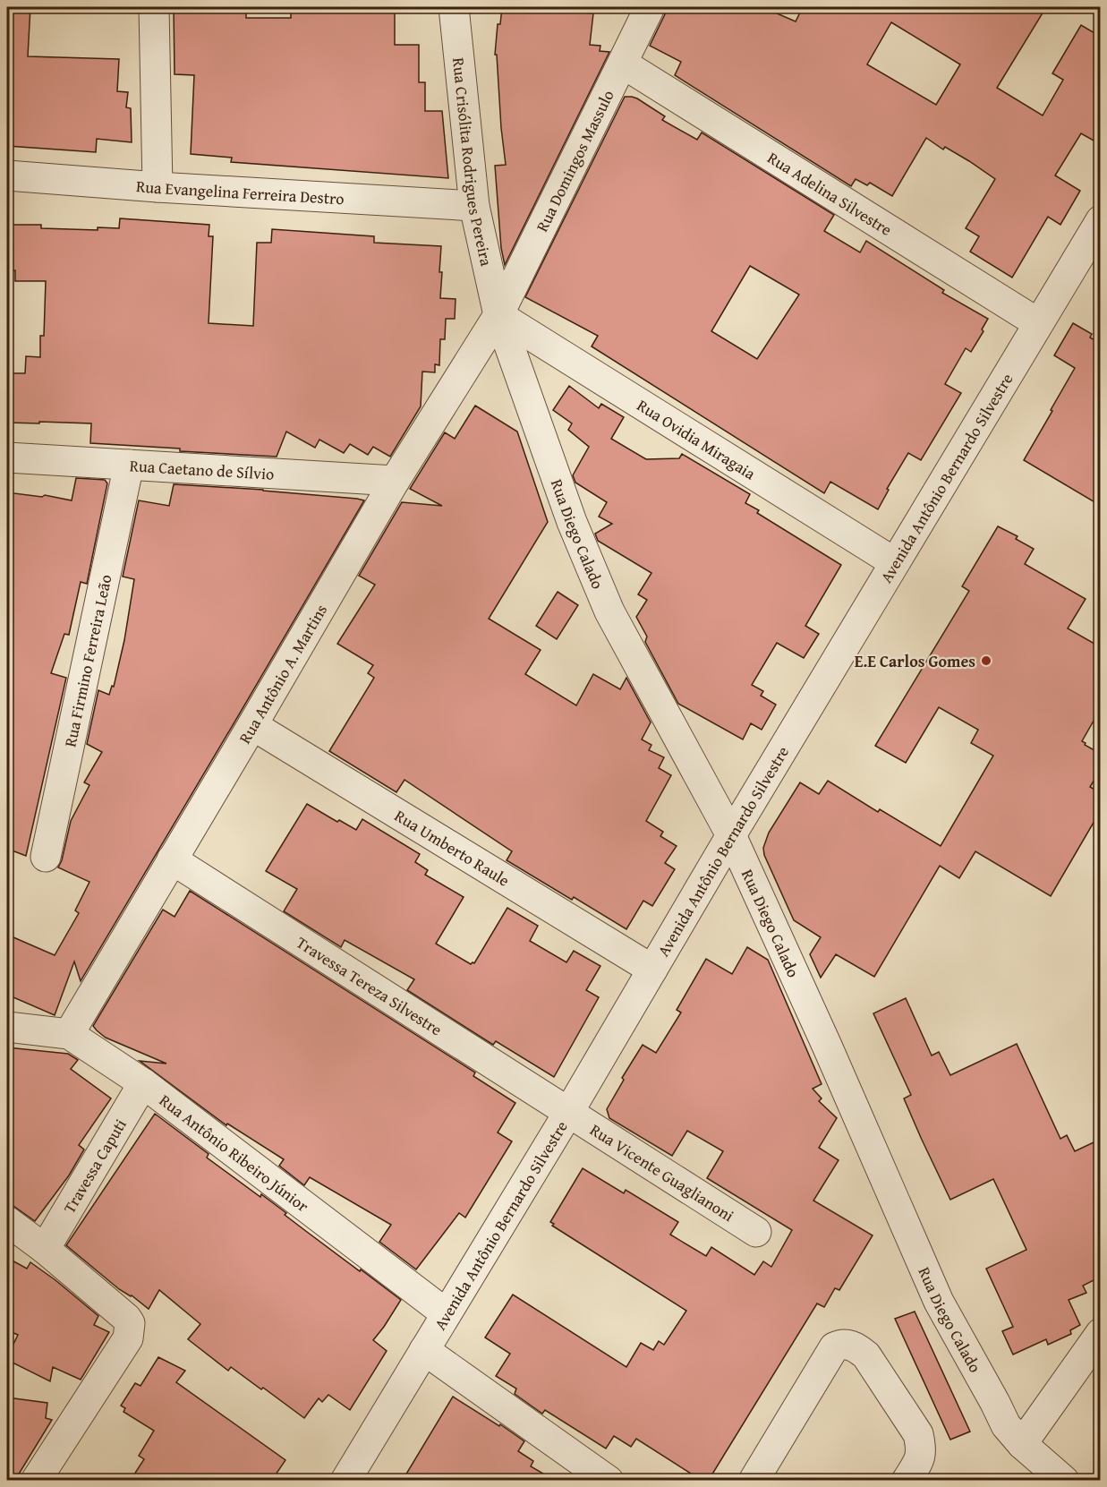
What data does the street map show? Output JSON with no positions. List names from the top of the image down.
{
  "streets": {
    "street": [
      "Rua Crisólita Rodrigues Pereira",
      "Rua Domingos Massulo",
      "Rua Evangelina Ferreira Destro",
      "Rua Adelina Silvestre",
      "Rua Ovidia Miragaia",
      "Rua Caetano de Sílvio",
      "Avenida Antônio Bernardo Silvestre",
      "Rua Diego Calado",
      "Rua Firmino Ferreira Leão",
      "Rua Antônio A. Martins",
      "Rua Umberto Raule",
      "Travessa Tereza Silvestre",
      "Rua Antônio Ribeiro Júnior",
      "Travessa Caputi",
      "Rua Vicente Guaglianoni"
    ]
  },
  "crossings": [
    ["Rua Crisólita Rodrigues Pereira", "Rua Domingos Massulo"],
    ["Rua Crisólita Rodrigues Pereira", "Rua Evangelina Ferreira Destro"],
    ["Rua Crisólita Rodrigues Pereira", "Rua Ovidia Miragaia"],
    ["Rua Crisólita Rodrigues Pereira", "Rua Diego Calado"],
    ["Rua Crisólita Rodrigues Pereira", "Rua Antônio A. Martins"],
    ["Rua Domingos Massulo", "Rua Adelina Silvestre"],
    ["Rua Domingos Massulo", "Rua Ovidia Miragaia"],
    ["Rua Domingos Massulo", "Rua Diego Calado"],
    ["Rua Domingos Massulo", "Rua Antônio A. Martins"],
    ["Rua Adelina Silvestre", "Avenida Antônio Bernardo Silvestre"],
    ["Rua Ovidia Miragaia", "Avenida Antônio Bernardo Silvestre"],
    ["Rua Ovidia Miragaia", "Rua Diego Calado"],
    ["Rua Ovidia Miragaia", "Rua Antônio A. Martins"],
    ["Rua Caetano de Sílvio", "Rua Firmino Ferreira Leão"],
    ["Rua Caetano de Sílvio", "Rua Antônio A. Martins"],
    ["Avenida Antônio Bernardo Silvestre", "Rua Diego Calado"],
    ["Avenida Antônio Bernardo Silvestre", "Rua Umberto Raule"],
    ["Avenida Antônio Bernardo Silvestre", "Travessa Tereza Silvestre"],
    ["Avenida Antônio Bernardo Silvestre", "Rua Antônio Ribeiro Júnior"],
    ["Avenida Antônio Bernardo Silvestre", "Rua Vicente Guaglianoni"],
    ["Rua Diego Calado", "Rua Antônio A. Martins"],
    ["Rua Antônio A. Martins", "Rua Umberto Raule"],
    ["Rua Antônio A. Martins", "Travessa Tereza Silvestre"],
    ["Rua Antônio A. Martins", "Rua Antônio Ribeiro Júnior"],
    ["Travessa Tereza Silvestre", "Rua Vicente Guaglianoni"],
    ["Rua Antônio Ribeiro Júnior", "Travessa Caputi"]
  ],
  "places": ["E.E Carlos Gomes"]
}
